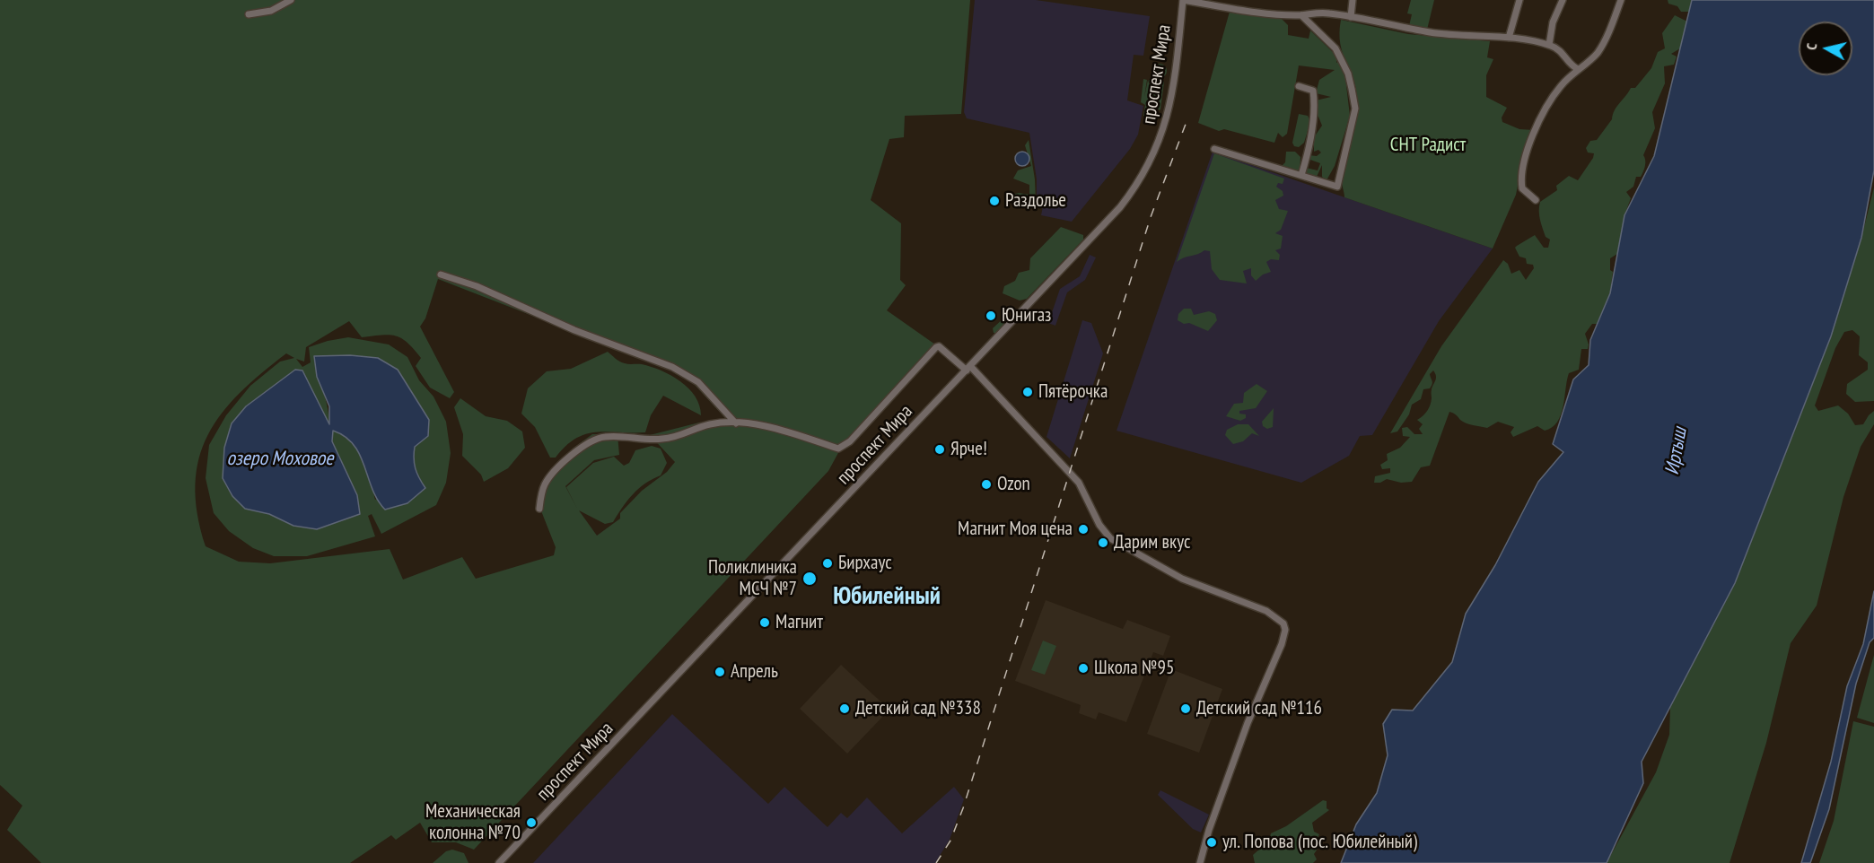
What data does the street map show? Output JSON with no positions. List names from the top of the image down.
{
  "streets": {
    "street": ["проспект Мира"]
  },
  "districts": ["Юбилейный"],
  "water": ["Иртыш", "озеро Моховое"],
  "parks": ["СНТ Радист"],
  "places": [
    "Раздолье",
    "Юнигаз",
    "Пятёрочка",
    "Ярче!",
    "Ozon",
    "Магнит Моя цена",
    "Дарим вкус",
    "Бирхаус",
    "Поликлиника МСЧ №7",
    "Магнит",
    "Школа №95",
    "Апрель",
    "Детский сад №338",
    "Детский сад №116",
    "Механическая колонна №70",
    "ул. Попова (пос. Юбилейный)"
  ],
  "north": "left"
}
